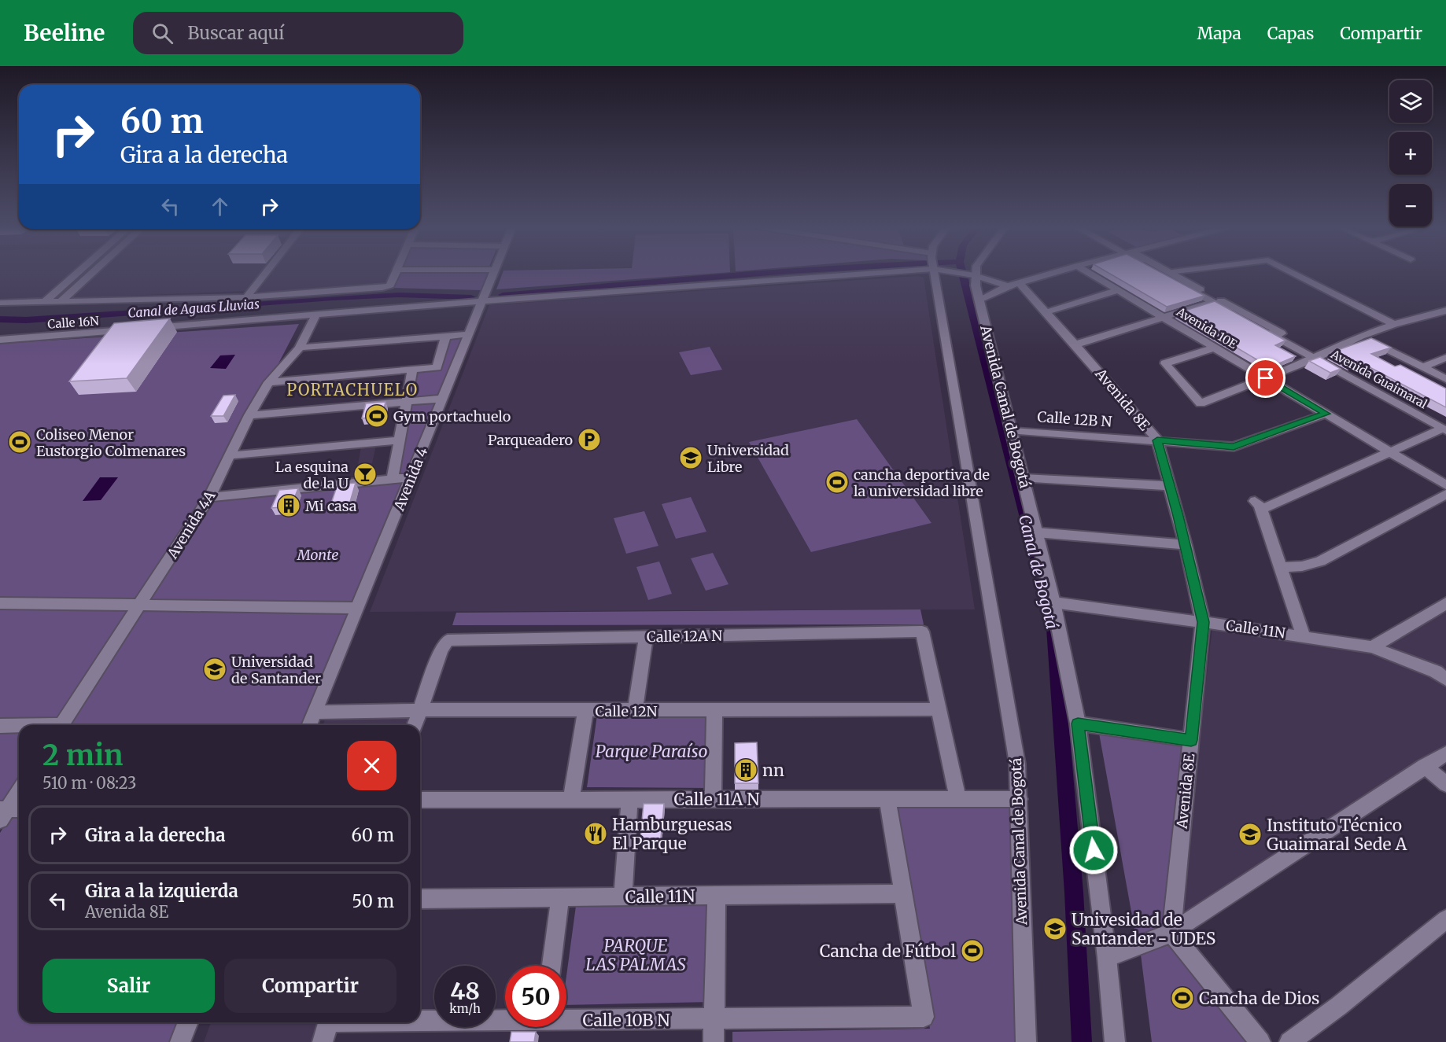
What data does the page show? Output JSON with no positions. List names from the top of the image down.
{
  "streets": {
    "street": [
      "Calle 16N",
      "Avenida 10E",
      "Avenida Guaimaral",
      "Avenida 8E",
      "Avenida Canal de Bogotá",
      "Calle 12B N",
      "Avenida 4",
      "Avenida 4A",
      "Calle 11N",
      "Calle 12A N",
      "Calle 12N",
      "Calle 11A N",
      "Calle 10B N"
    ]
  },
  "crossings": [
    ["Calle 16N", "Avenida 8E"],
    ["Calle 16N", "Avenida Canal de Bogotá"],
    ["Calle 16N", "Avenida 4"],
    ["Calle 16N", "Avenida 4A"],
    ["Avenida 10E", "Calle 12B N"],
    ["Avenida 8E", "Calle 12B N"],
    ["Avenida 8E", "Calle 11N"],
    ["Avenida Canal de Bogotá", "Calle 12B N"],
    ["Avenida Canal de Bogotá", "Calle 11N"],
    ["Avenida Canal de Bogotá", "Calle 11A N"],
    ["Avenida 4", "Calle 12N"],
    ["Calle 11N", "Calle 10B N"],
    ["Calle 12A N", "Calle 12N"]
  ],
  "districts": ["PORTACHUELO"],
  "water": ["Canal de Aguas Lluvias", "Canal de Bogotá"],
  "parks": ["Monte", "Parque Paraíso", "PARQUE LAS PALMAS"],
  "places": {
    "sports": [
      "Gym portachuelo",
      "Coliseo Menor Eustorgio Colmenares",
      "cancha deportiva de la universidad libre",
      "Cancha de Fútbol",
      "Cancha de Dios"
    ],
    "parking": ["Parqueadero"],
    "school or university": [
      "Universidad Libre",
      "Universidad de Santander",
      "Instituto Técnico Guaimaral Sede A",
      "Univesidad de Santander - UDES"
    ],
    "bar": ["La esquina de la U"],
    "building": ["Mi casa", "nn"],
    "restaurant": ["Hamburguesas El Parque"]
  },
  "page": {
    "header": "Beeline",
    "search": "Buscar aquí",
    "nav": ["Mapa", "Capas", "Compartir"],
    "map_buttons": ["+", "−"],
    "turn": ["60 m", "Gira a la derecha"],
    "heading": ["2 min", "510 m · 08:23"],
    "list": [
      {
        "name": "Gira a la derecha",
        "value": "60 m"
      },
      {
        "name": "Gira a la izquierda",
        "note": "Avenida 8E",
        "value": "50 m"
      }
    ],
    "buttons": ["Salir", "Compartir"],
    "speed": "48 km/h",
    "limit": "50"
  }
}
